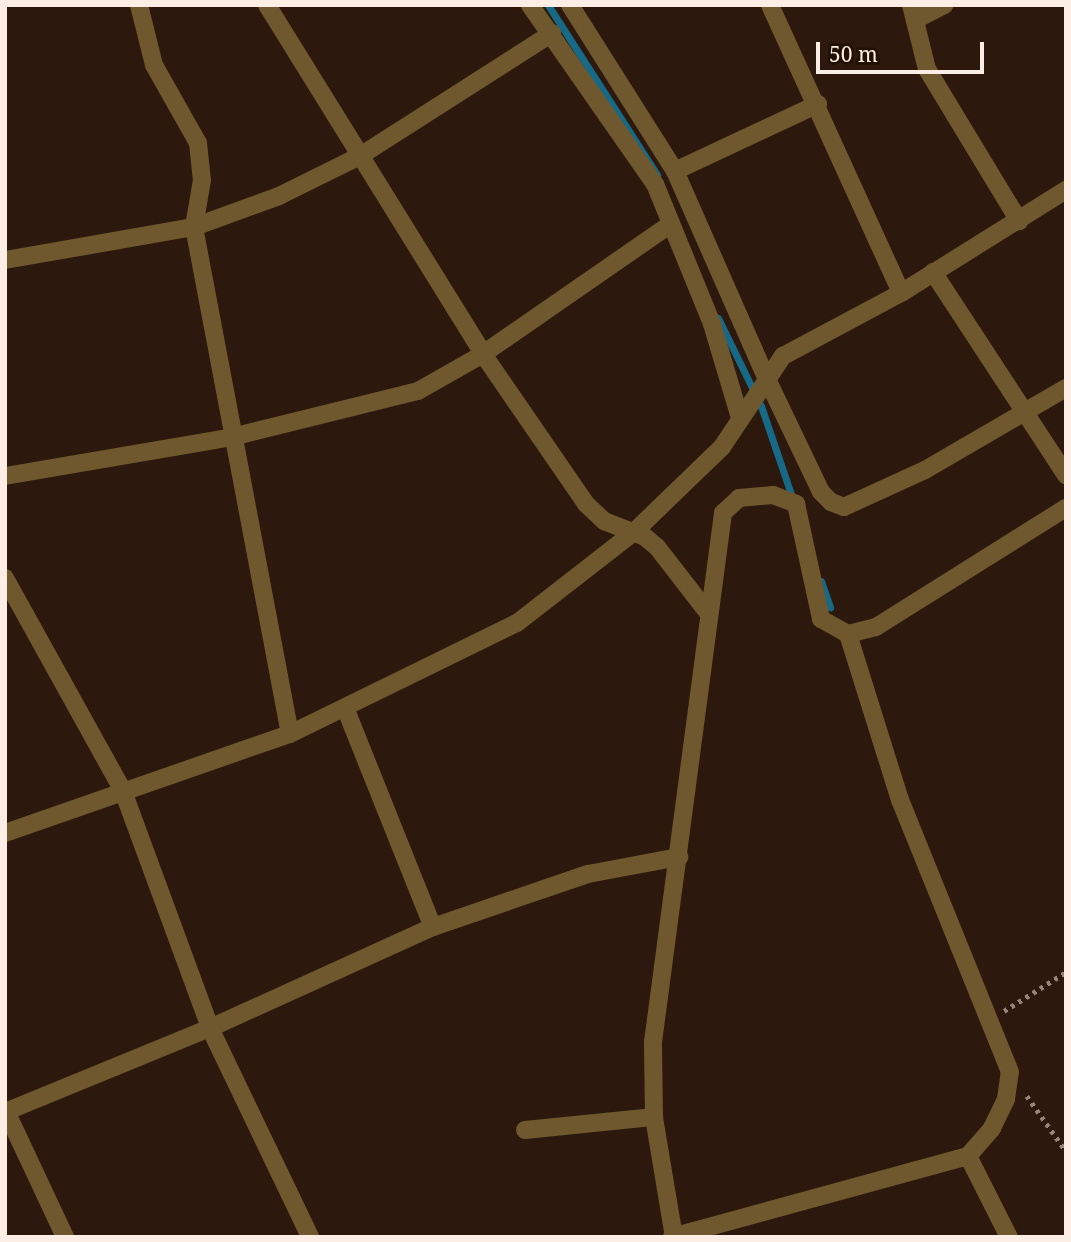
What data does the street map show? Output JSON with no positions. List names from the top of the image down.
{
  "scale_bar": "50 m"
}
